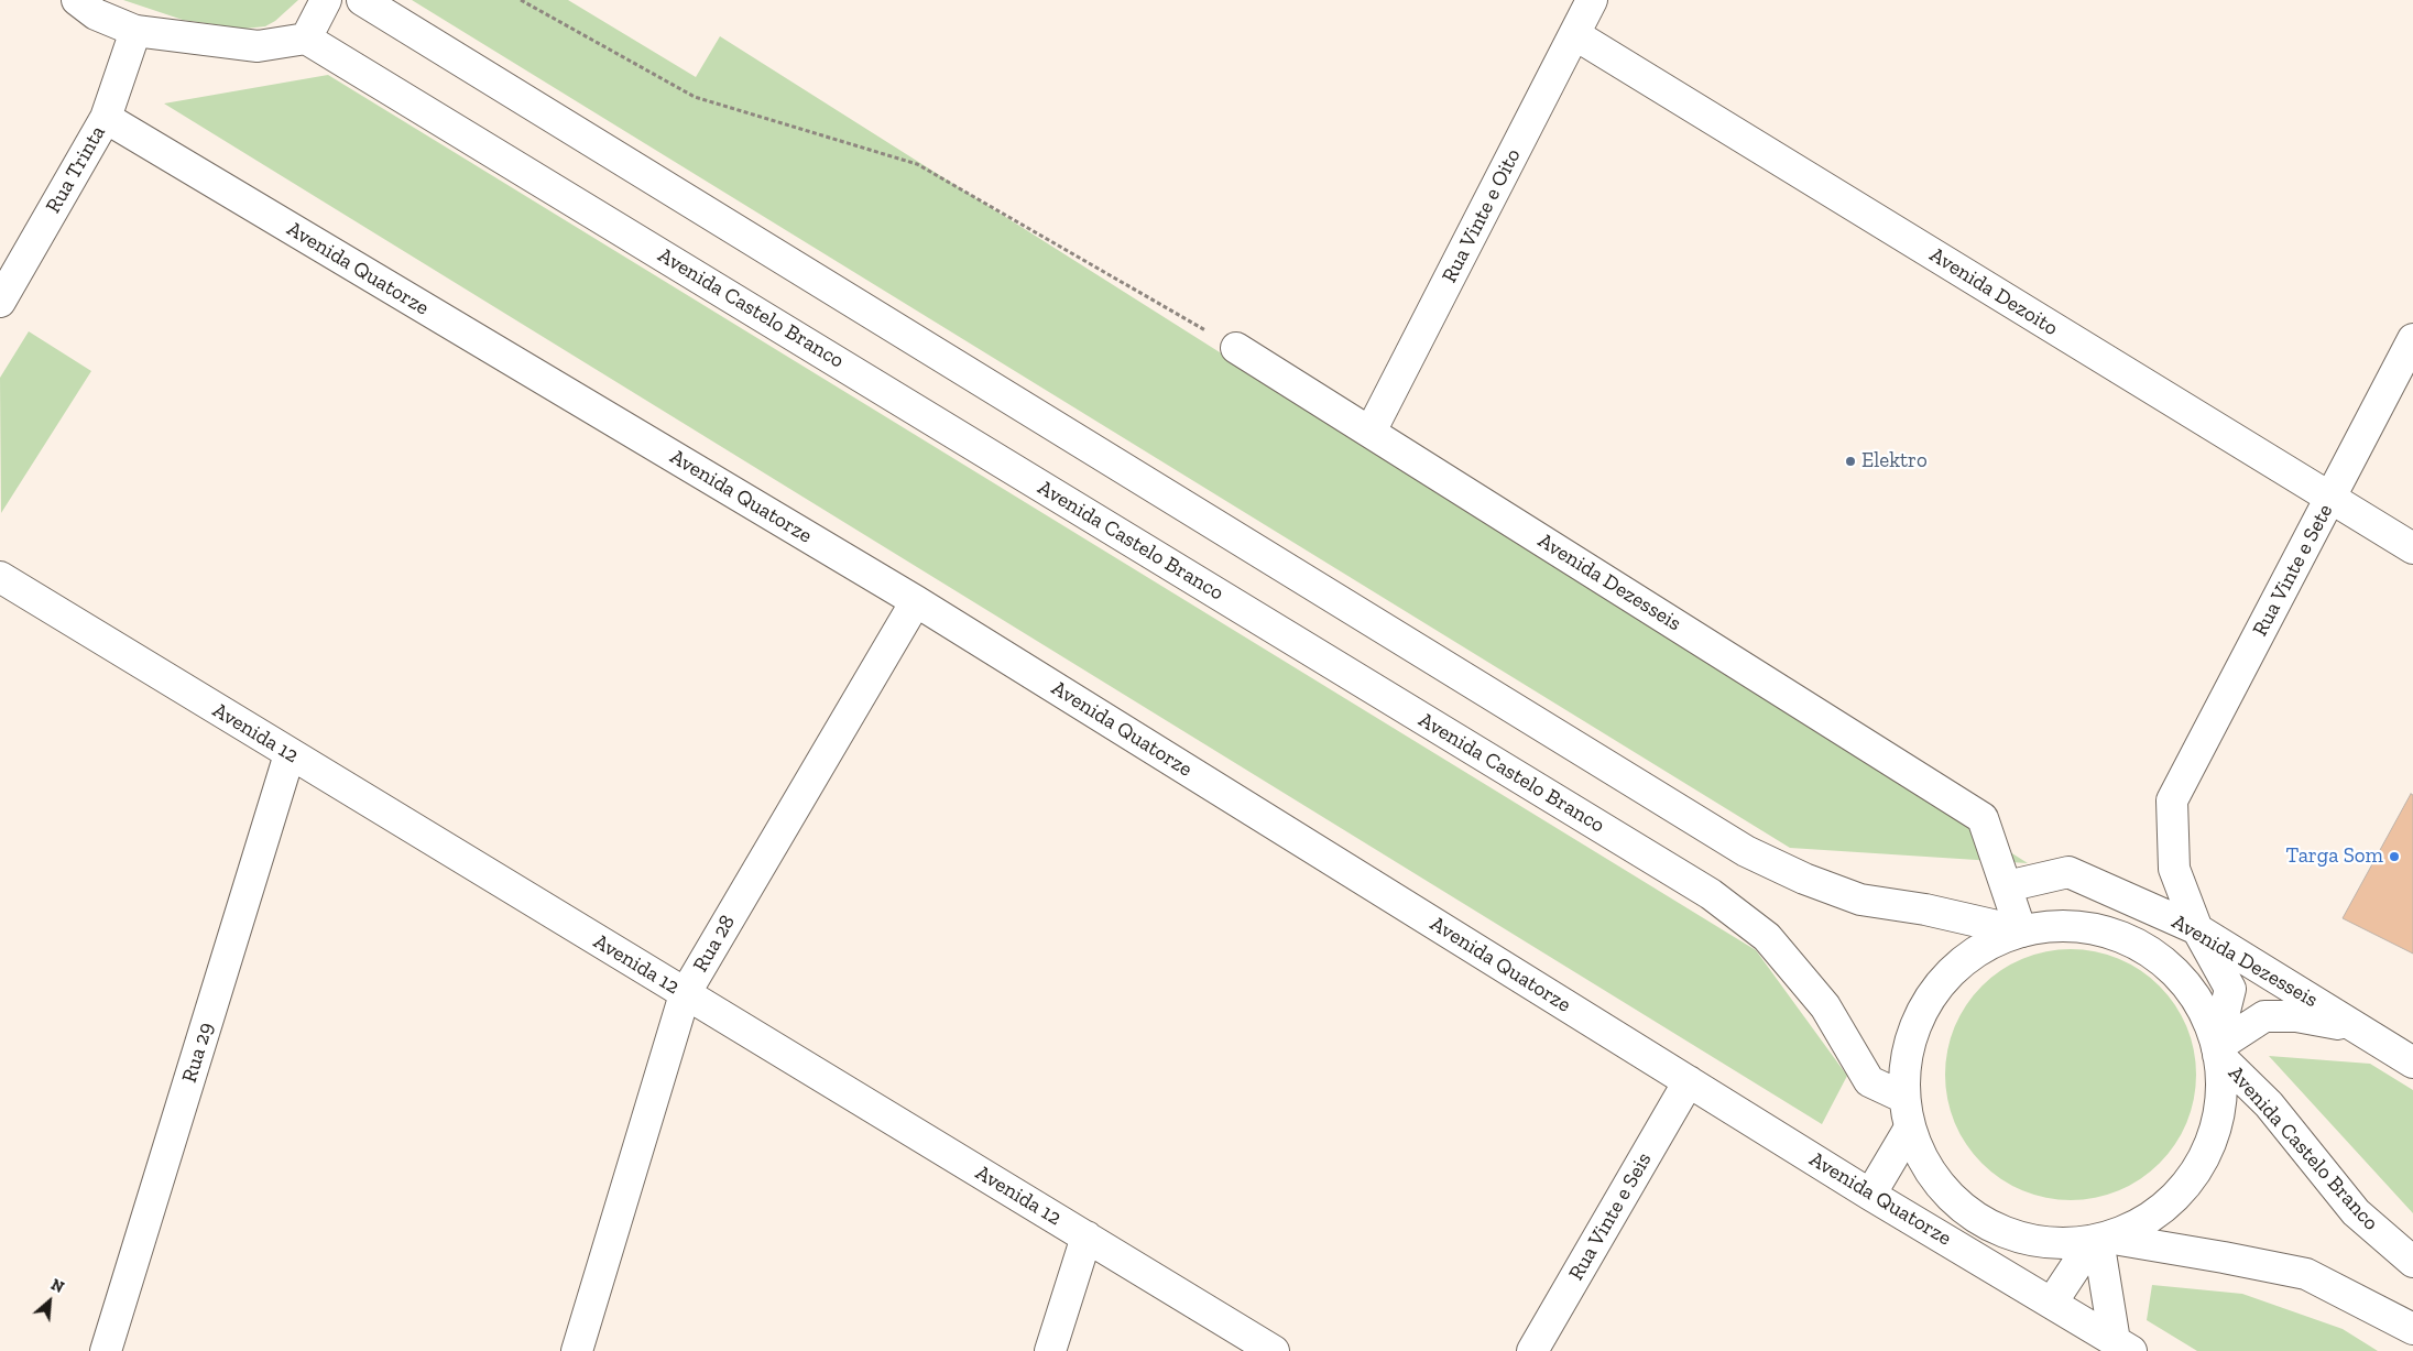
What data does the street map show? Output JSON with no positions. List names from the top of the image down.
{
  "streets": {
    "street": [
      "Rua Trinta",
      "Rua Vinte e Oito",
      "Avenida Quatorze",
      "Avenida Dezoito",
      "Avenida Castelo Branco",
      "Rua Vinte e Sete",
      "Avenida Dezesseis",
      "Avenida 12",
      "Rua 28",
      "Rua 29",
      "Rua Vinte e Seis"
    ]
  },
  "crossings": [
    ["Rua Trinta", "Avenida Quatorze"],
    ["Rua Vinte e Oito", "Avenida Dezoito"],
    ["Rua Vinte e Oito", "Avenida Dezesseis"],
    ["Avenida Quatorze", "Rua 28"],
    ["Avenida Quatorze", "Rua Vinte e Seis"],
    ["Avenida Dezoito", "Rua Vinte e Sete"],
    ["Rua Vinte e Sete", "Avenida Dezesseis"],
    ["Avenida 12", "Rua 28"],
    ["Avenida 12", "Rua 29"]
  ],
  "places": ["Elektro", "Targa Som"],
  "north": "top right"
}
